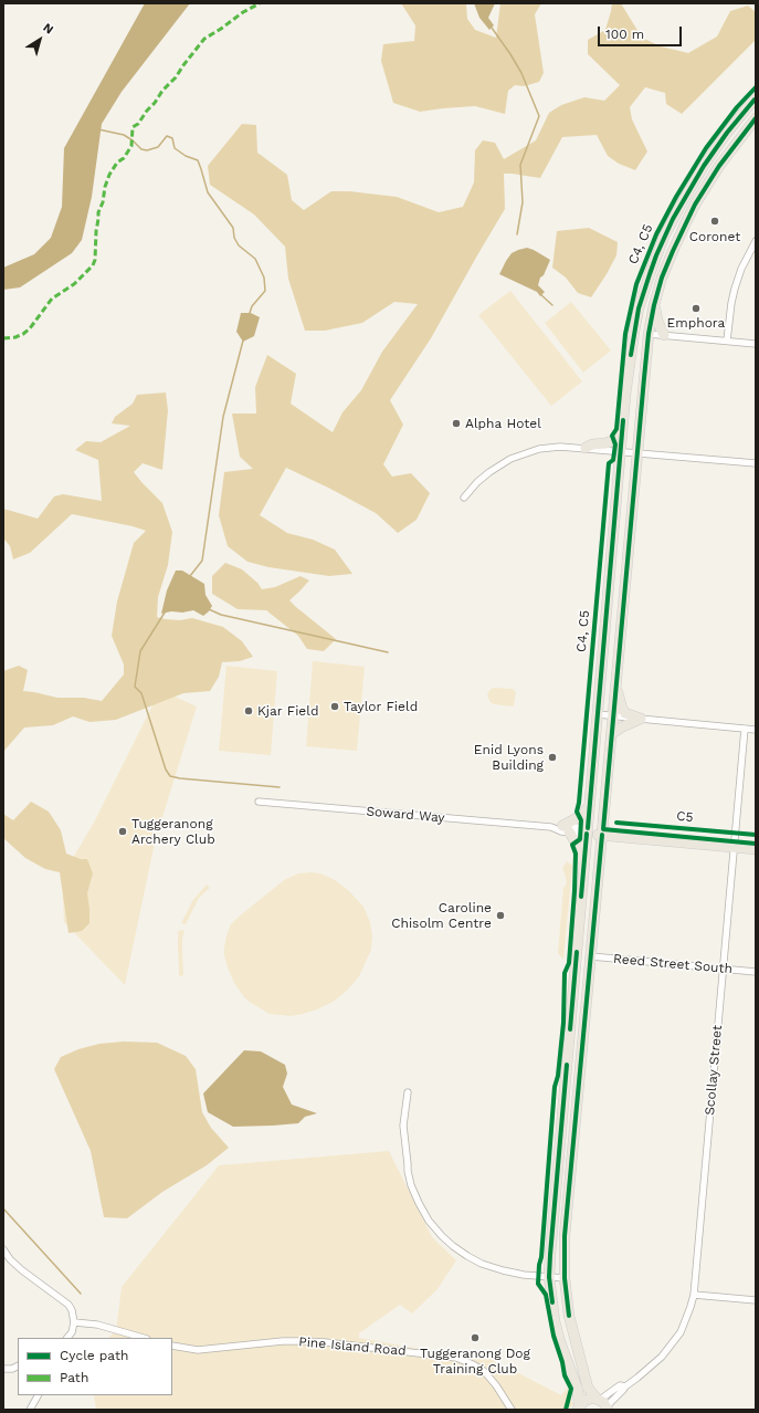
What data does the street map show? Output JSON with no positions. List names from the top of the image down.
{
  "streets": {
    "main road": ["Soward Way"],
    "street": ["Reed Street South", "Scollay Street", "Pine Island Road"],
    "cycle path": ["C4, C5", "C5"]
  },
  "crossings": [
    ["Soward Way", "Scollay Street"],
    ["Reed Street South", "Scollay Street"]
  ],
  "places": [
    "Coronet",
    "Emphora",
    "Alpha Hotel",
    "Taylor Field",
    "Kjar Field",
    "Enid Lyons Building",
    "Tuggeranong Archery Club",
    "Caroline Chisolm Centre",
    "Tuggeranong Dog Training Club"
  ],
  "legend": ["Cycle path", "Path"],
  "scale_bar": "100 m",
  "north": "top right"
}
